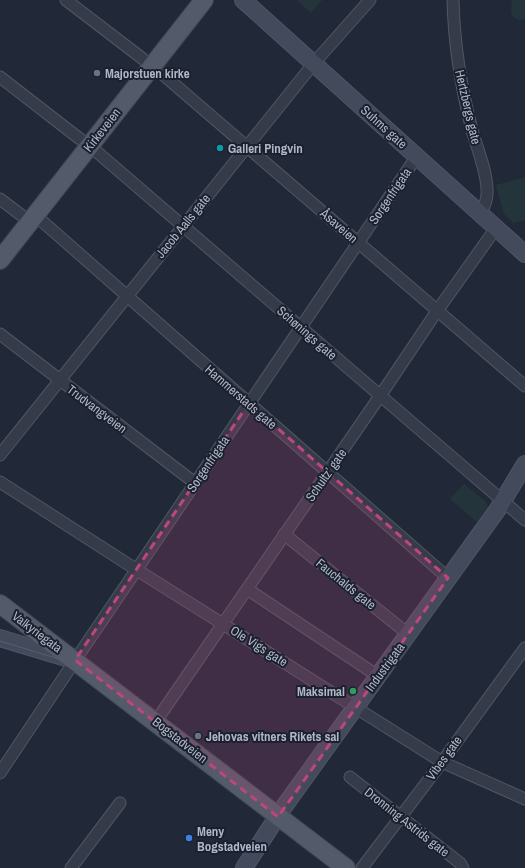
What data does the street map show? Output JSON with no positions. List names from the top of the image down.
{
  "streets": {
    "main road": ["Kirkeveien", "Valkyriegata", "Bogstadveien"],
    "street": [
      "Hertzbergs gate",
      "Suhms gate",
      "Sorgenfrigata",
      "Jacob Aalls gate",
      "Åsaveien",
      "Schønings gate",
      "Hammerstads gate",
      "Trudvangveien",
      "Schultz’ gate",
      "Fauchalds gate",
      "Ole Vigs gate",
      "Industrigata",
      "Vibes gate",
      "Dronning Astrids gate"
    ]
  },
  "crossings": [
    ["Hertzbergs gate", "Suhms gate"],
    ["Suhms gate", "Sorgenfrigata"],
    ["Suhms gate", "Jacob Aalls gate"],
    ["Suhms gate", "Schultz’ gate"],
    ["Kirkeveien", "Åsaveien"],
    ["Kirkeveien", "Schønings gate"],
    ["Kirkeveien", "Hammerstads gate"],
    ["Sorgenfrigata", "Åsaveien"],
    ["Sorgenfrigata", "Schønings gate"],
    ["Sorgenfrigata", "Hammerstads gate"],
    ["Sorgenfrigata", "Trudvangveien"],
    ["Sorgenfrigata", "Valkyriegata"],
    ["Sorgenfrigata", "Ole Vigs gate"],
    ["Sorgenfrigata", "Bogstadveien"],
    ["Jacob Aalls gate", "Åsaveien"],
    ["Jacob Aalls gate", "Schønings gate"],
    ["Jacob Aalls gate", "Hammerstads gate"],
    ["Jacob Aalls gate", "Trudvangveien"],
    ["Åsaveien", "Schultz’ gate"],
    ["Schønings gate", "Schultz’ gate"],
    ["Schønings gate", "Industrigata"],
    ["Hammerstads gate", "Schultz’ gate"],
    ["Hammerstads gate", "Industrigata"],
    ["Schultz’ gate", "Fauchalds gate"],
    ["Schultz’ gate", "Ole Vigs gate"],
    ["Schultz’ gate", "Bogstadveien"],
    ["Fauchalds gate", "Industrigata"],
    ["Valkyriegata", "Bogstadveien"],
    ["Ole Vigs gate", "Industrigata"],
    ["Ole Vigs gate", "Vibes gate"],
    ["Industrigata", "Bogstadveien"],
    ["Vibes gate", "Dronning Astrids gate"]
  ],
  "places": [
    "Majorstuen kirke",
    "Galleri Pingvin",
    "Maksimal",
    "Jehovas vitners Rikets sal",
    "Meny Bogstadveien"
  ]
}
